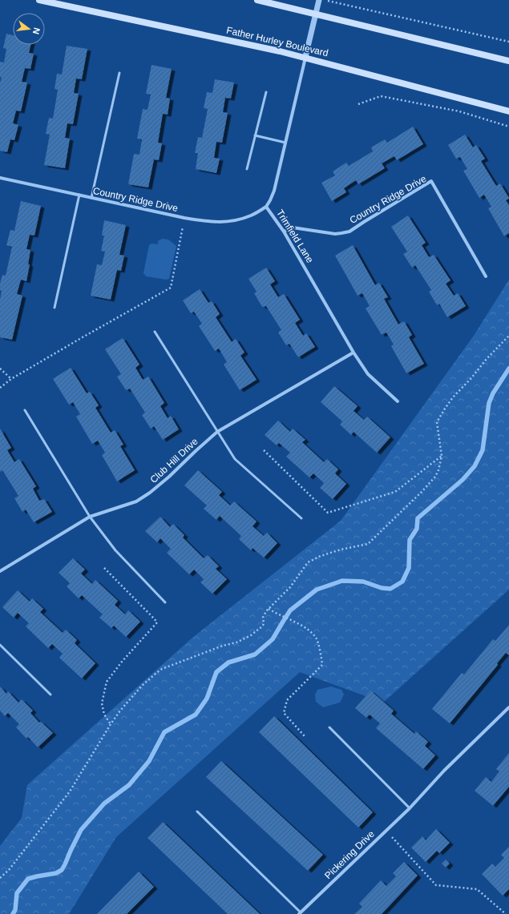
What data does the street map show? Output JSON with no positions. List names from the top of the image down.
{
  "streets": {
    "main road": ["Father Hurley Boulevard"],
    "street": [
      "Country Ridge Drive",
      "Trimfield Lane",
      "Club Hill Drive",
      "Pickering Drive"
    ]
  },
  "crossings": [
    ["Father Hurley Boulevard", "Trimfield Lane"],
    ["Country Ridge Drive", "Trimfield Lane"],
    ["Trimfield Lane", "Club Hill Drive"]
  ],
  "north": "right"
}
